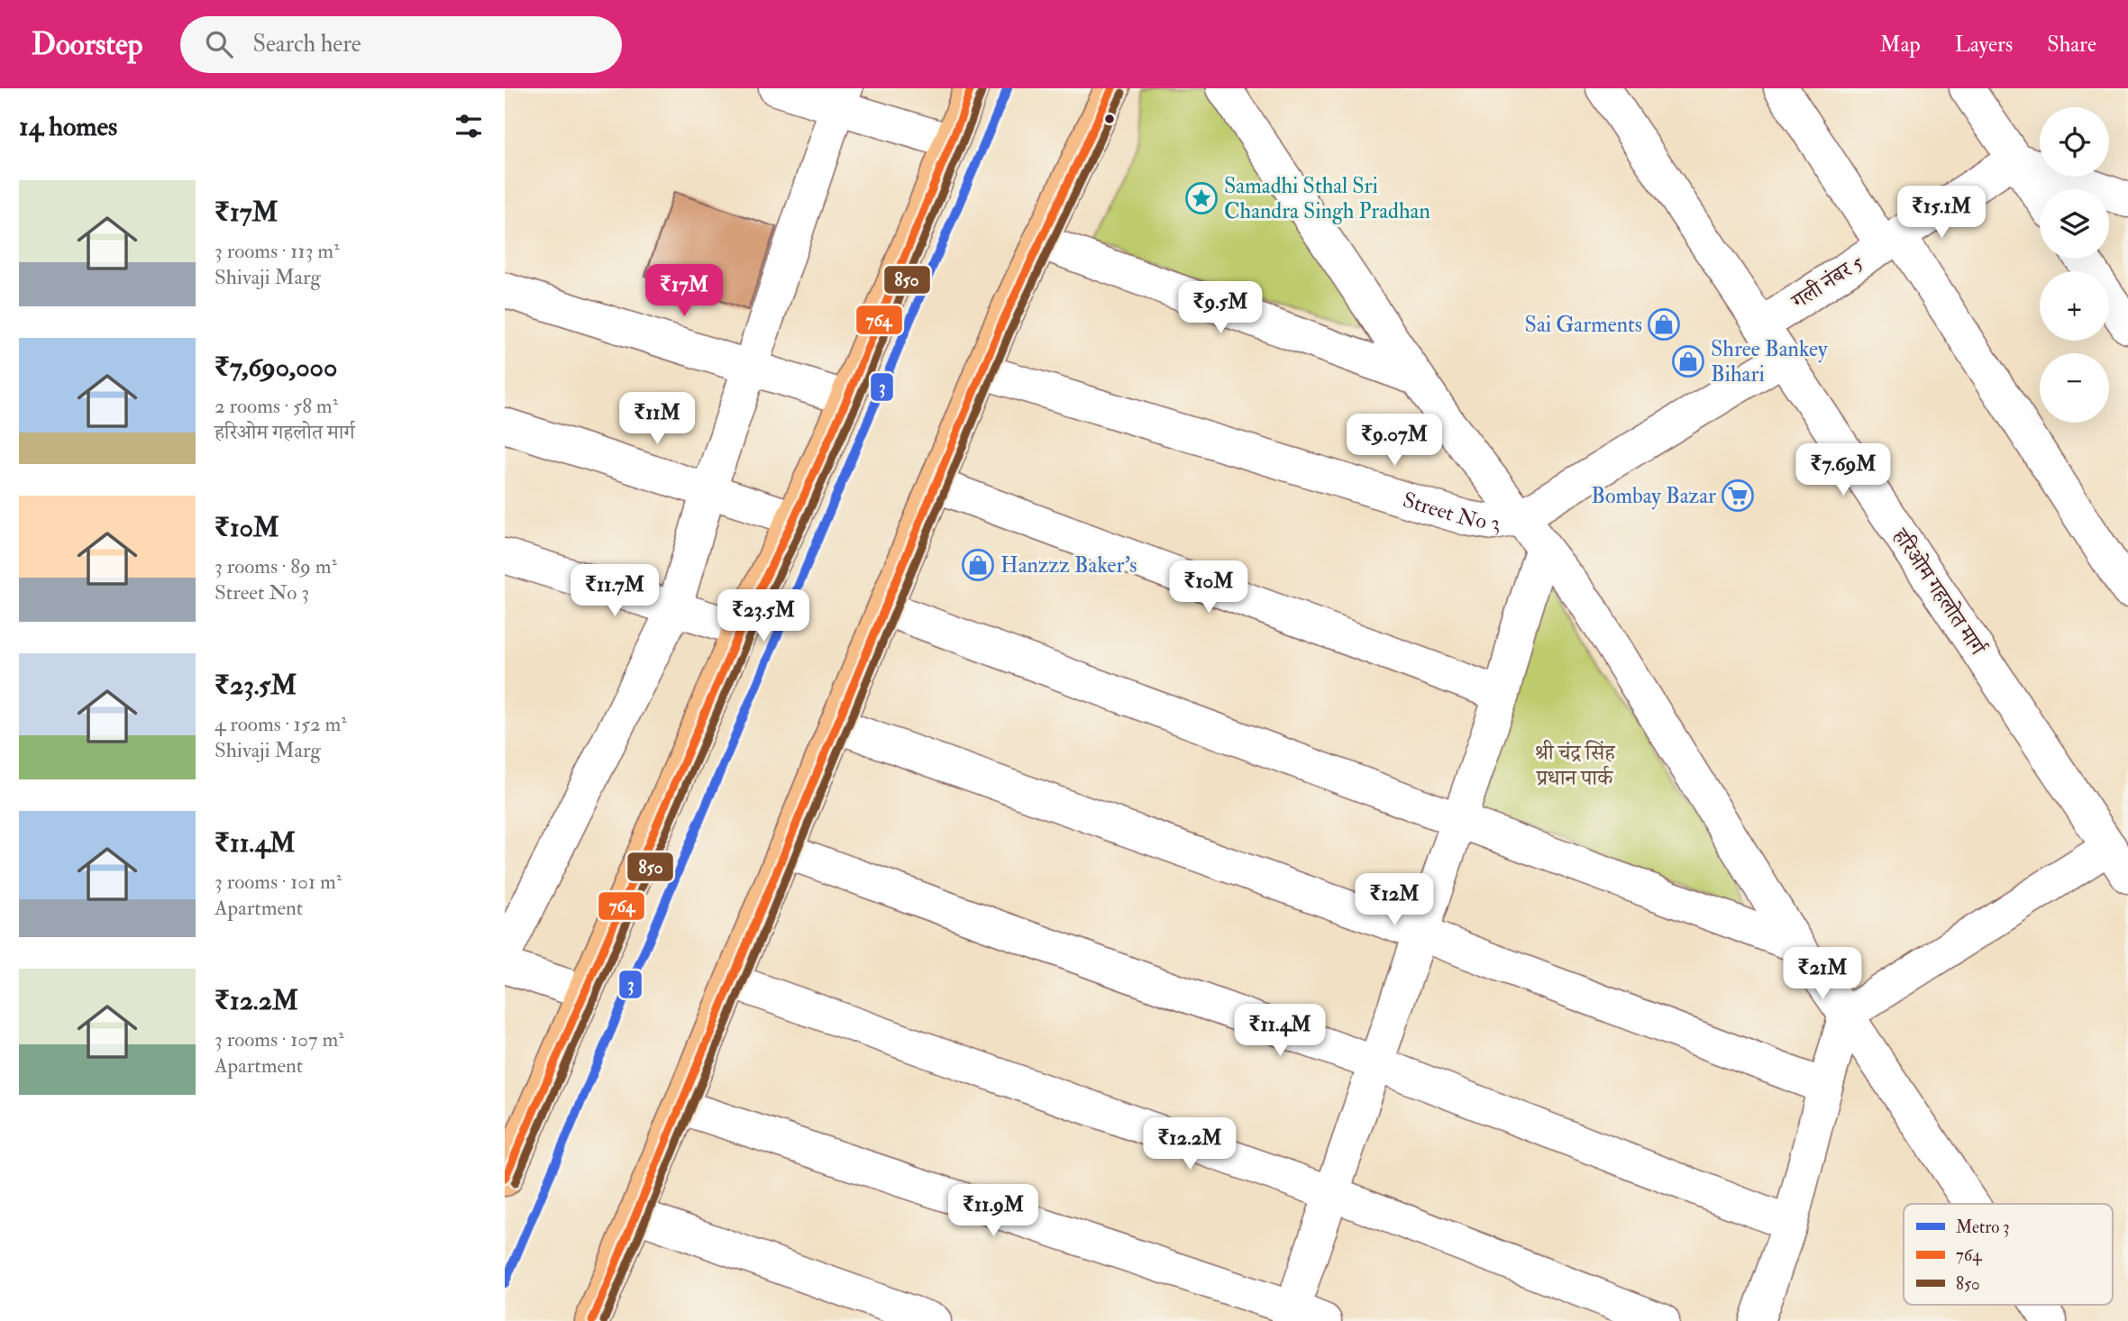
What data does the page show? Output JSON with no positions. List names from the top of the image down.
{
  "streets": {
    "street": ["गली नंबर 5", "Street No 3", "हरिओम गहलोत मार्ग"]
  },
  "crossings": [
    ["गली नंबर 5", "हरिओम गहलोत मार्ग"],
    ["Street No 3", "हरिओम गहलोत मार्ग"]
  ],
  "parks": ["श्री चंद्र सिंह प्रधान पार्क"],
  "places": {
    "place": ["Samadhi Sthal Sri Chandra Singh Pradhan"],
    "shop": ["Sai Garments", "Shree Bankey Bihari", "Hanzzz Baker's"],
    "supermarket": ["Bombay Bazar"]
  },
  "lines": ["metro line 3", "transit line 764", "transit line 850"],
  "legend": ["Metro 3", "764", "850"],
  "page": {
    "header": "Doorstep",
    "search": "Search here",
    "nav": ["Map", "Layers", "Share"],
    "heading": "14 homes",
    "map_buttons": ["+", "−"],
    "list": [
      {
        "name": "₹17M",
        "note": "3 rooms · 113 m² · Shivaji Marg"
      },
      {
        "name": "₹7,690,000",
        "note": "2 rooms · 58 m² · हरिओम गहलोत मार्ग"
      },
      {
        "name": "₹10M",
        "note": "3 rooms · 89 m² · Street No 3"
      },
      {
        "name": "₹23.5M",
        "note": "4 rooms · 152 m² · Shivaji Marg"
      },
      {
        "name": "₹11.4M",
        "note": "3 rooms · 101 m² · Apartment"
      },
      {
        "name": "₹12.2M",
        "note": "3 rooms · 107 m² · Apartment"
      }
    ],
    "price": [
      "₹15.1M",
      "₹17M",
      "₹9.5M",
      "₹11M",
      "₹9.07M",
      "₹7.69M",
      "₹10M",
      "₹11.7M",
      "₹23.5M",
      "₹12M",
      "₹21M",
      "₹11.4M",
      "₹12.2M",
      "₹11.9M"
    ]
  }
}
